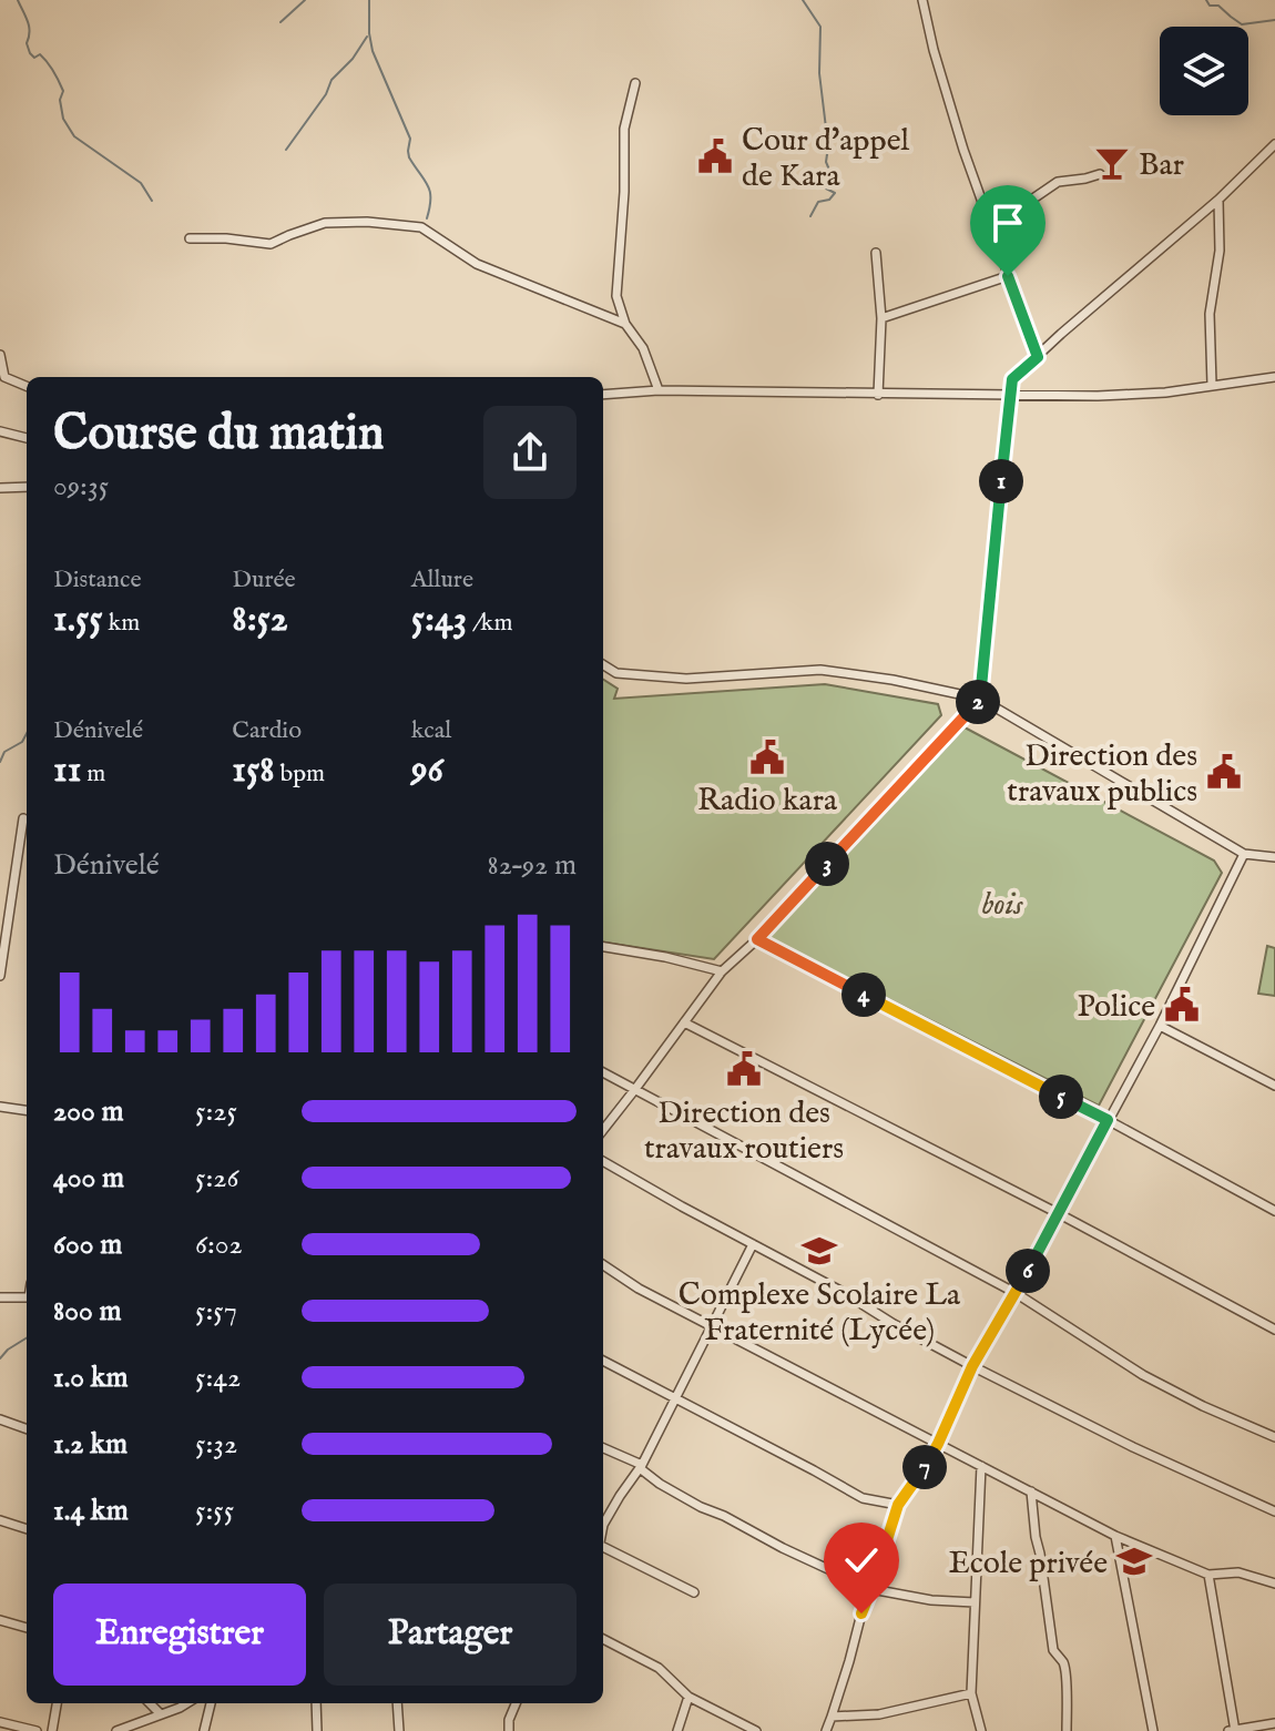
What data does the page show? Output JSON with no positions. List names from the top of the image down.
{
  "parks": ["bois"],
  "places": {
    "public building": [
      "Cour d'appel de Kara",
      "Radio kara",
      "Direction des travaux publics",
      "Police",
      "Direction des travaux routiers"
    ],
    "bar": ["Bar"],
    "school or university": ["Complexe Scolaire La Fraternité (Lycée)", "Ecole privée"]
  },
  "page": {
    "heading": ["Course du matin", "09:35"],
    "pins": [
      "1",
      "2",
      "3",
      "4",
      "5",
      "6",
      "7"
    ],
    "stats": [
      ["Distance", "1.55 km"],
      ["Durée", "8:52"],
      ["Allure", "5:43 /km"],
      ["Dénivelé", "11 m"],
      ["Cardio", "158 bpm"],
      ["kcal", "96"]
    ],
    "chart": ["Dénivelé", "82–92 m"],
    "list": [
      {
        "name": "200 m",
        "note": "5:25"
      },
      {
        "name": "400 m",
        "note": "5:26"
      },
      {
        "name": "600 m",
        "note": "6:02"
      },
      {
        "name": "800 m",
        "note": "5:57"
      },
      {
        "name": "1.0 km",
        "note": "5:42"
      },
      {
        "name": "1.2 km",
        "note": "5:32"
      },
      {
        "name": "1.4 km",
        "note": "5:55"
      }
    ],
    "buttons": ["Enregistrer", "Partager"]
  }
}
